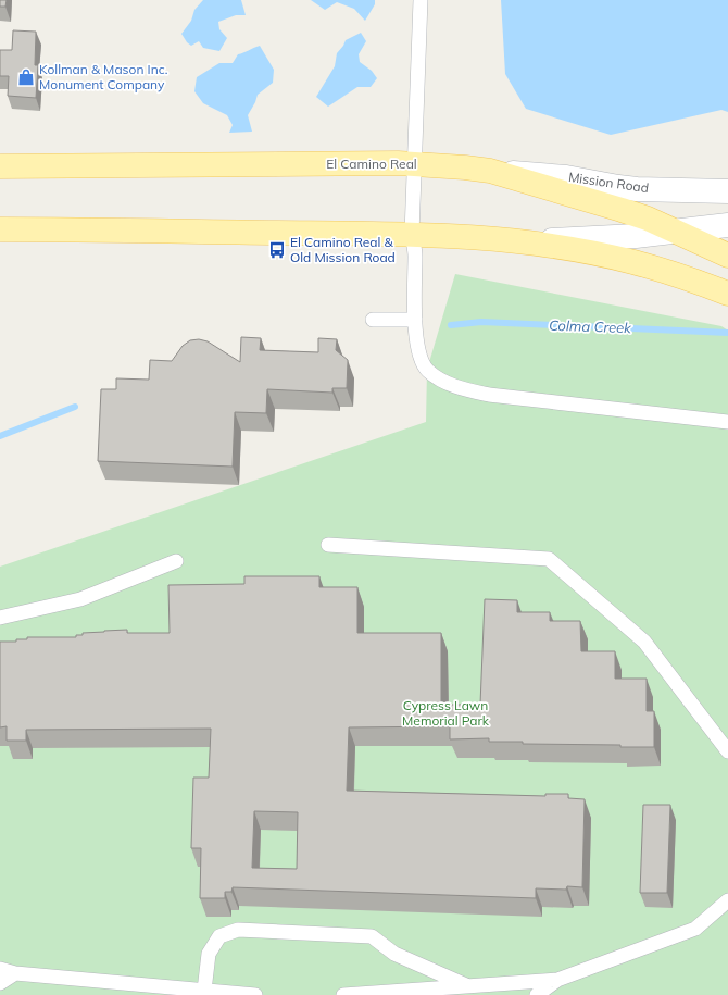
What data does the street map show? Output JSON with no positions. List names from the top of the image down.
{
  "streets": {
    "main road": ["El Camino Real"],
    "street": ["Mission Road"]
  },
  "crossings": [
    ["El Camino Real", "Mission Road"]
  ],
  "water": ["Colma Creek"],
  "parks": ["Cypress Lawn Memorial Park"],
  "places": {
    "shop": ["Kollman & Mason Inc. Monument Company"],
    "bus stop": ["El Camino Real & Old Mission Road"]
  }
}
